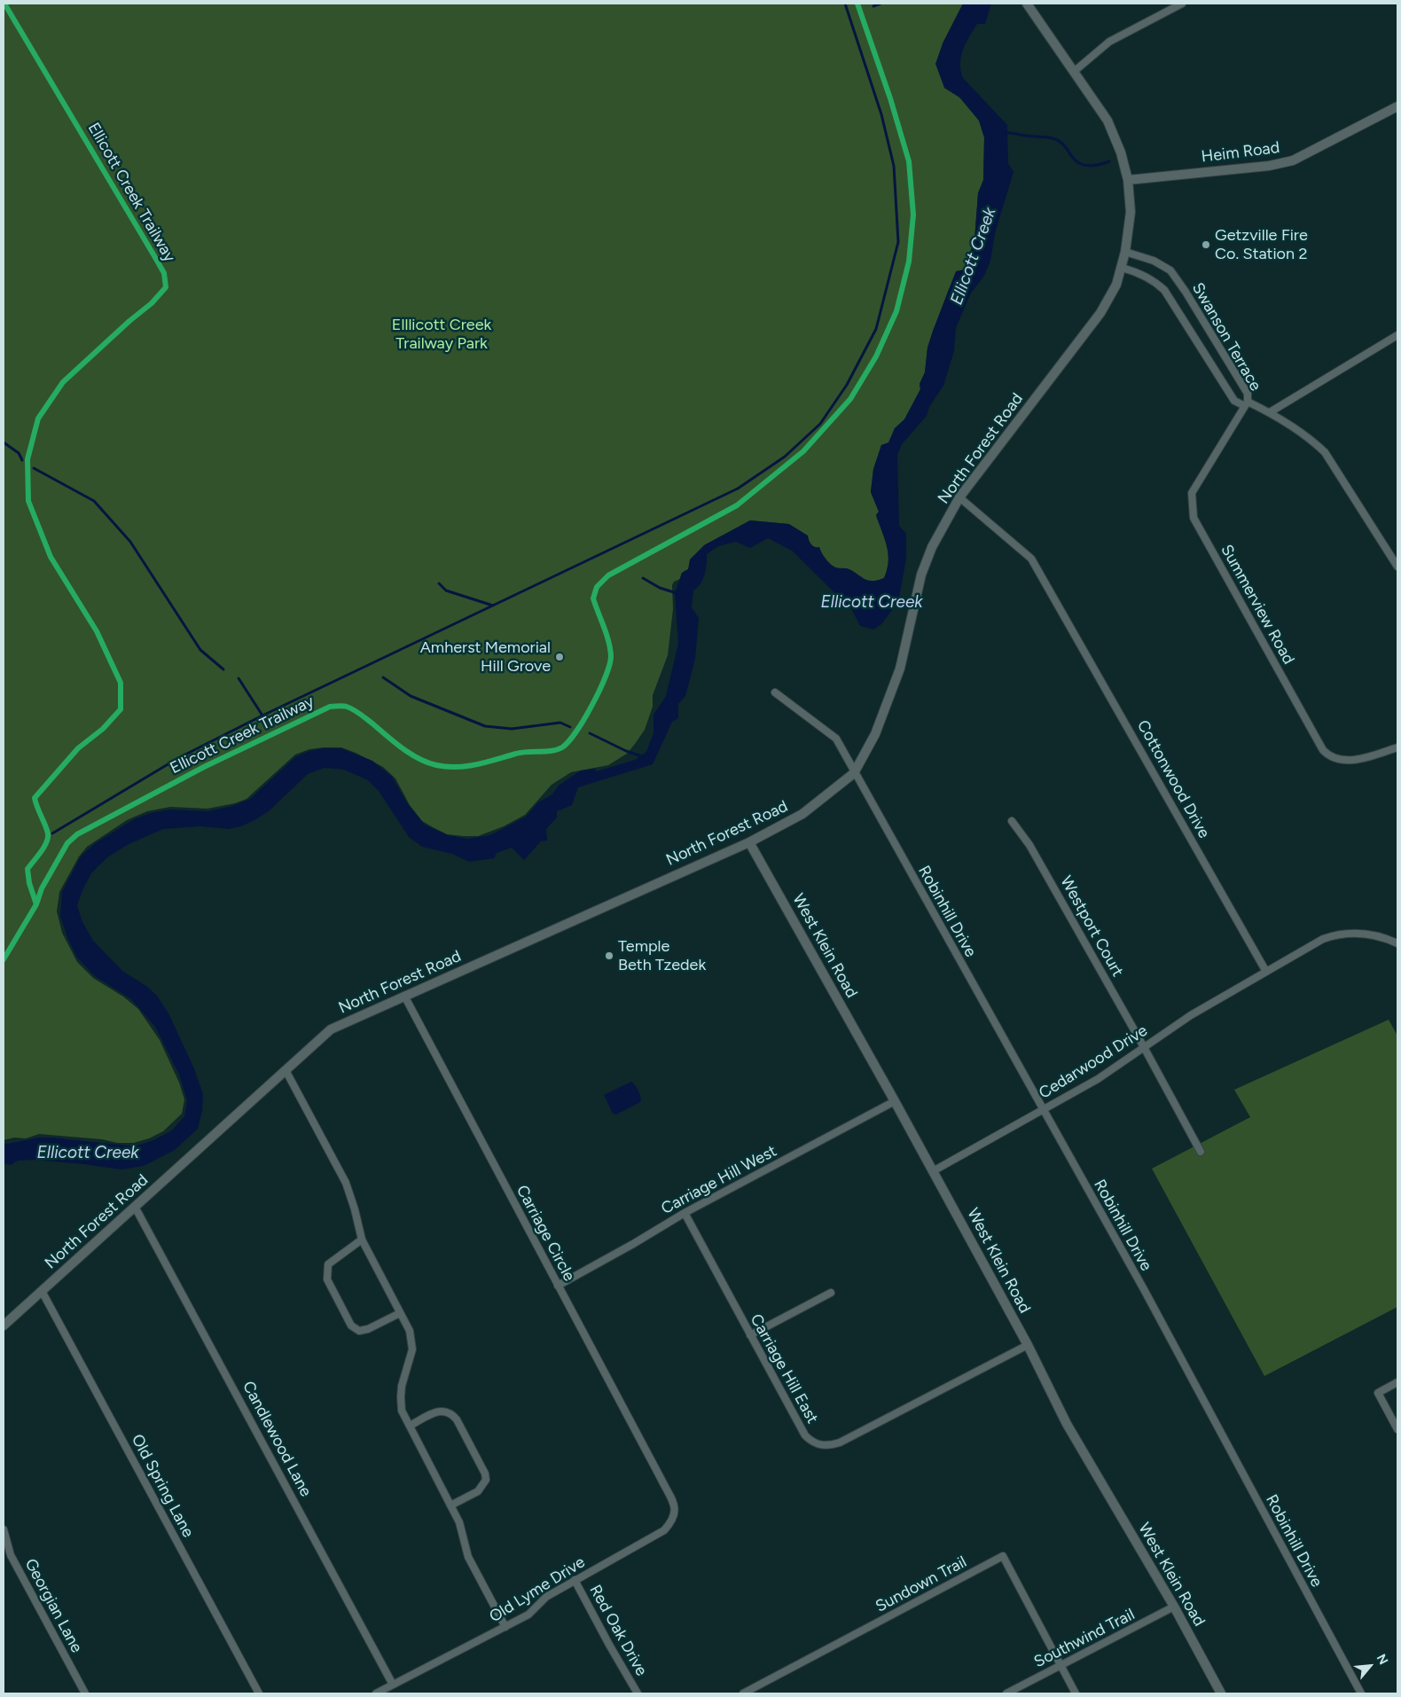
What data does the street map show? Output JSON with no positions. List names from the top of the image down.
{
  "streets": {
    "street": [
      "Heim Road",
      "Swanson Terrace",
      "North Forest Road",
      "Summerview Road",
      "Cottonwood Drive",
      "Robinhill Drive",
      "Westport Court",
      "West Klein Road",
      "Cedarwood Drive",
      "Carriage Hill West",
      "Carriage Circle",
      "Carriage Hill East",
      "Candlewood Lane",
      "Old Spring Lane",
      "Sundown Trail",
      "Old Lyme Drive",
      "Georgian Lane",
      "Red Oak Drive",
      "Southwind Trail"
    ],
    "cycle path": ["Ellicott Creek Trailway"]
  },
  "crossings": [
    ["Heim Road", "North Forest Road"],
    ["Swanson Terrace", "North Forest Road"],
    ["Swanson Terrace", "Summerview Road"],
    ["North Forest Road", "Cottonwood Drive"],
    ["North Forest Road", "Robinhill Drive"],
    ["North Forest Road", "West Klein Road"],
    ["North Forest Road", "Carriage Circle"],
    ["North Forest Road", "Candlewood Lane"],
    ["North Forest Road", "Old Spring Lane"],
    ["Cottonwood Drive", "Cedarwood Drive"],
    ["Robinhill Drive", "Cedarwood Drive"],
    ["Westport Court", "Cedarwood Drive"],
    ["West Klein Road", "Cedarwood Drive"],
    ["West Klein Road", "Carriage Hill West"],
    ["West Klein Road", "Carriage Hill East"],
    ["West Klein Road", "Southwind Trail"],
    ["Carriage Hill West", "Carriage Circle"],
    ["Carriage Hill West", "Carriage Hill East"],
    ["Carriage Circle", "Old Lyme Drive"],
    ["Candlewood Lane", "Old Lyme Drive"],
    ["Sundown Trail", "Southwind Trail"],
    ["Old Lyme Drive", "Red Oak Drive"]
  ],
  "water": ["Ellicott Creek"],
  "parks": ["Elllicott Creek Trailway Park"],
  "places": ["Getzville Fire Co. Station 2", "Amherst Memorial Hill Grove", "Temple Beth Tzedek"],
  "north": "top right"
}
